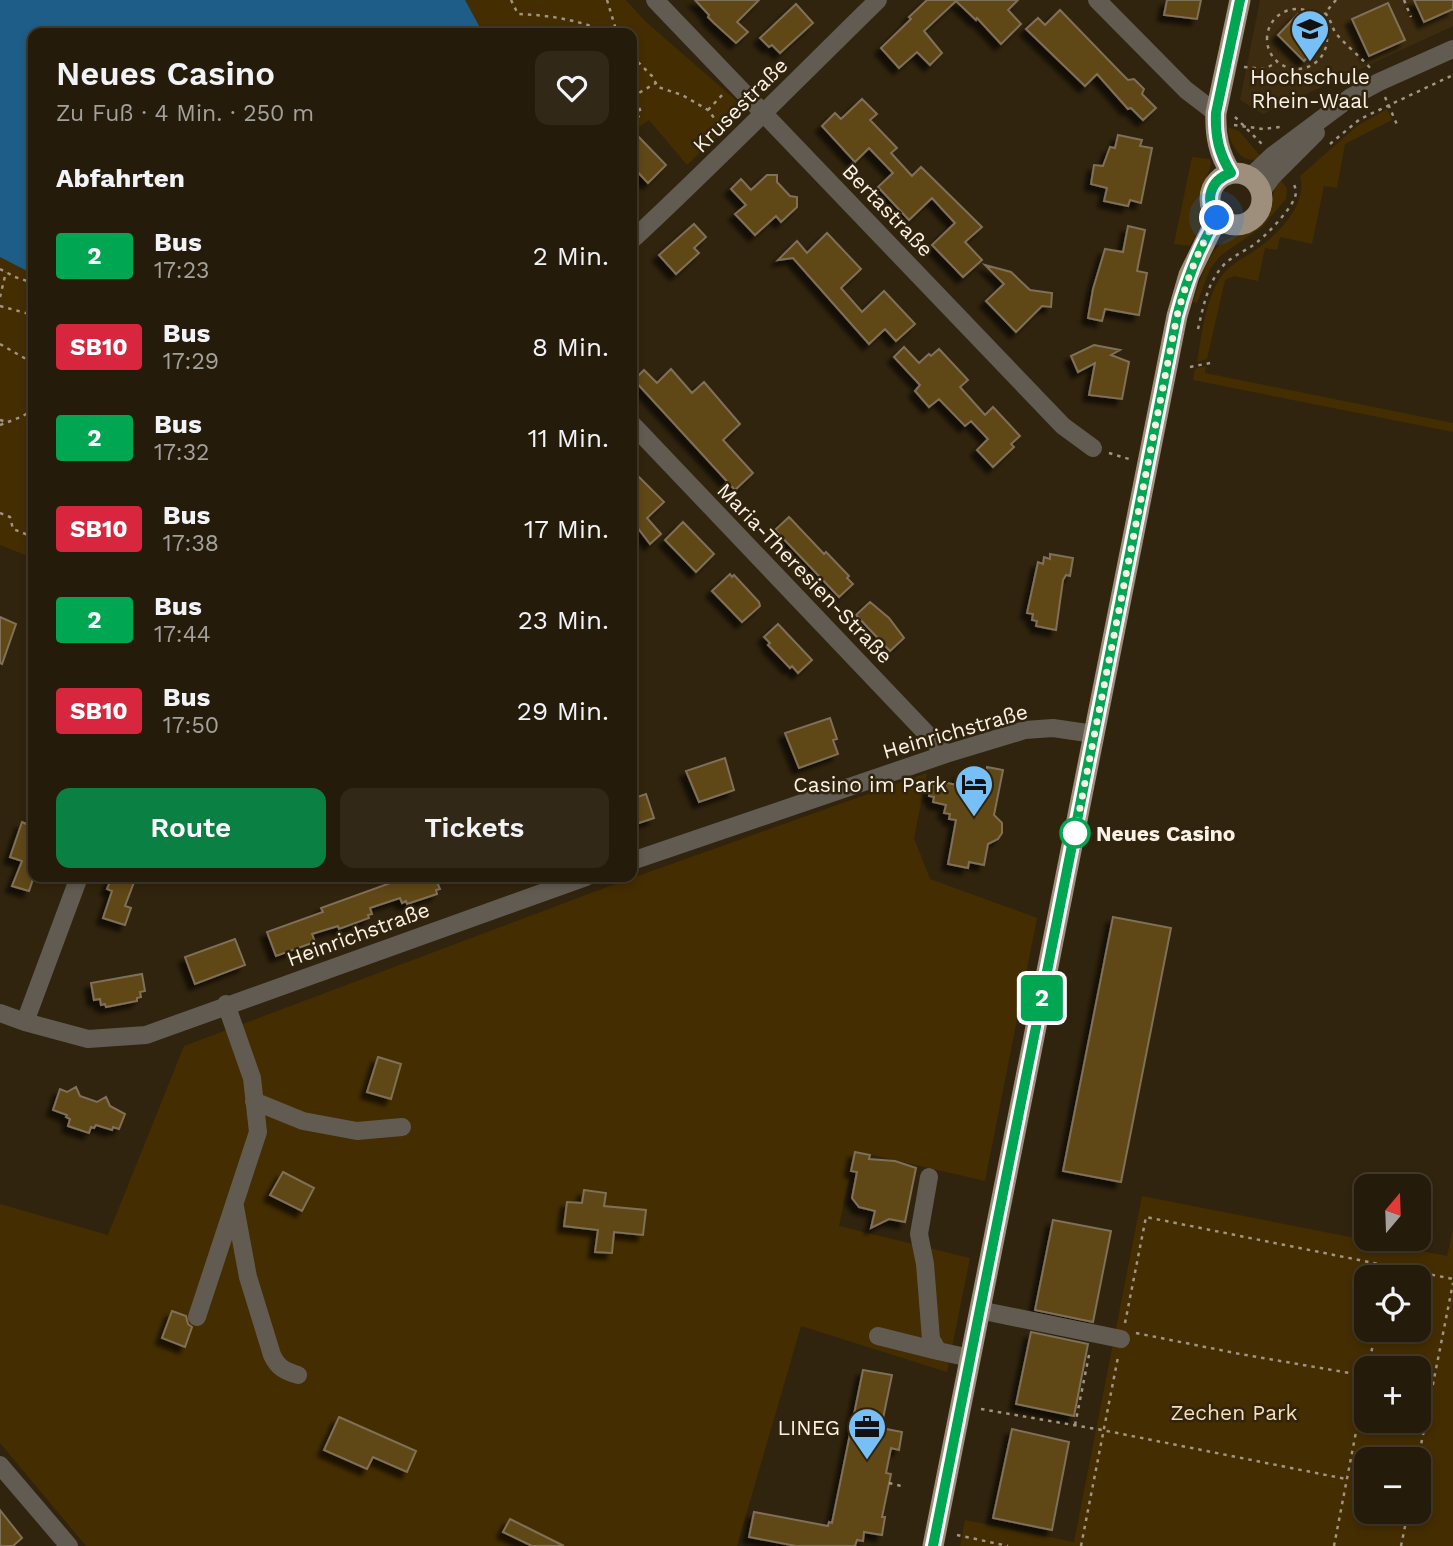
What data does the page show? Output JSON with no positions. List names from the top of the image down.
{
  "streets": {
    "street": [
      "Krusestraße",
      "Bertastraße",
      "Maria-Theresien-Straße",
      "Heinrichstraße"
    ]
  },
  "crossings": [
    ["Krusestraße", "Bertastraße"],
    ["Maria-Theresien-Straße", "Heinrichstraße"]
  ],
  "parks": ["Zechen Park"],
  "places": {
    "school or university": ["Hochschule Rhein-Waal"],
    "hotel": ["Casino im Park"],
    "other": ["Neues Casino"],
    "office": ["LINEG"]
  },
  "lines": ["bus line 2"],
  "north": "top",
  "page": {
    "on_map": "2",
    "heading": [
      ["Neues Casino", "Zu Fuß · 4 Min. · 250 m"],
      "Abfahrten"
    ],
    "list": [
      {
        "mark": "2",
        "name": "Bus",
        "note": "17:23",
        "value": "2 Min."
      },
      {
        "mark": "SB10",
        "name": "Bus",
        "note": "17:29",
        "value": "8 Min."
      },
      {
        "mark": "2",
        "name": "Bus",
        "note": "17:32",
        "value": "11 Min."
      },
      {
        "mark": "SB10",
        "name": "Bus",
        "note": "17:38",
        "value": "17 Min."
      },
      {
        "mark": "2",
        "name": "Bus",
        "note": "17:44",
        "value": "23 Min."
      },
      {
        "mark": "SB10",
        "name": "Bus",
        "note": "17:50",
        "value": "29 Min."
      }
    ],
    "buttons": ["Route", "Tickets"],
    "map_buttons": ["+", "−"]
  }
}
